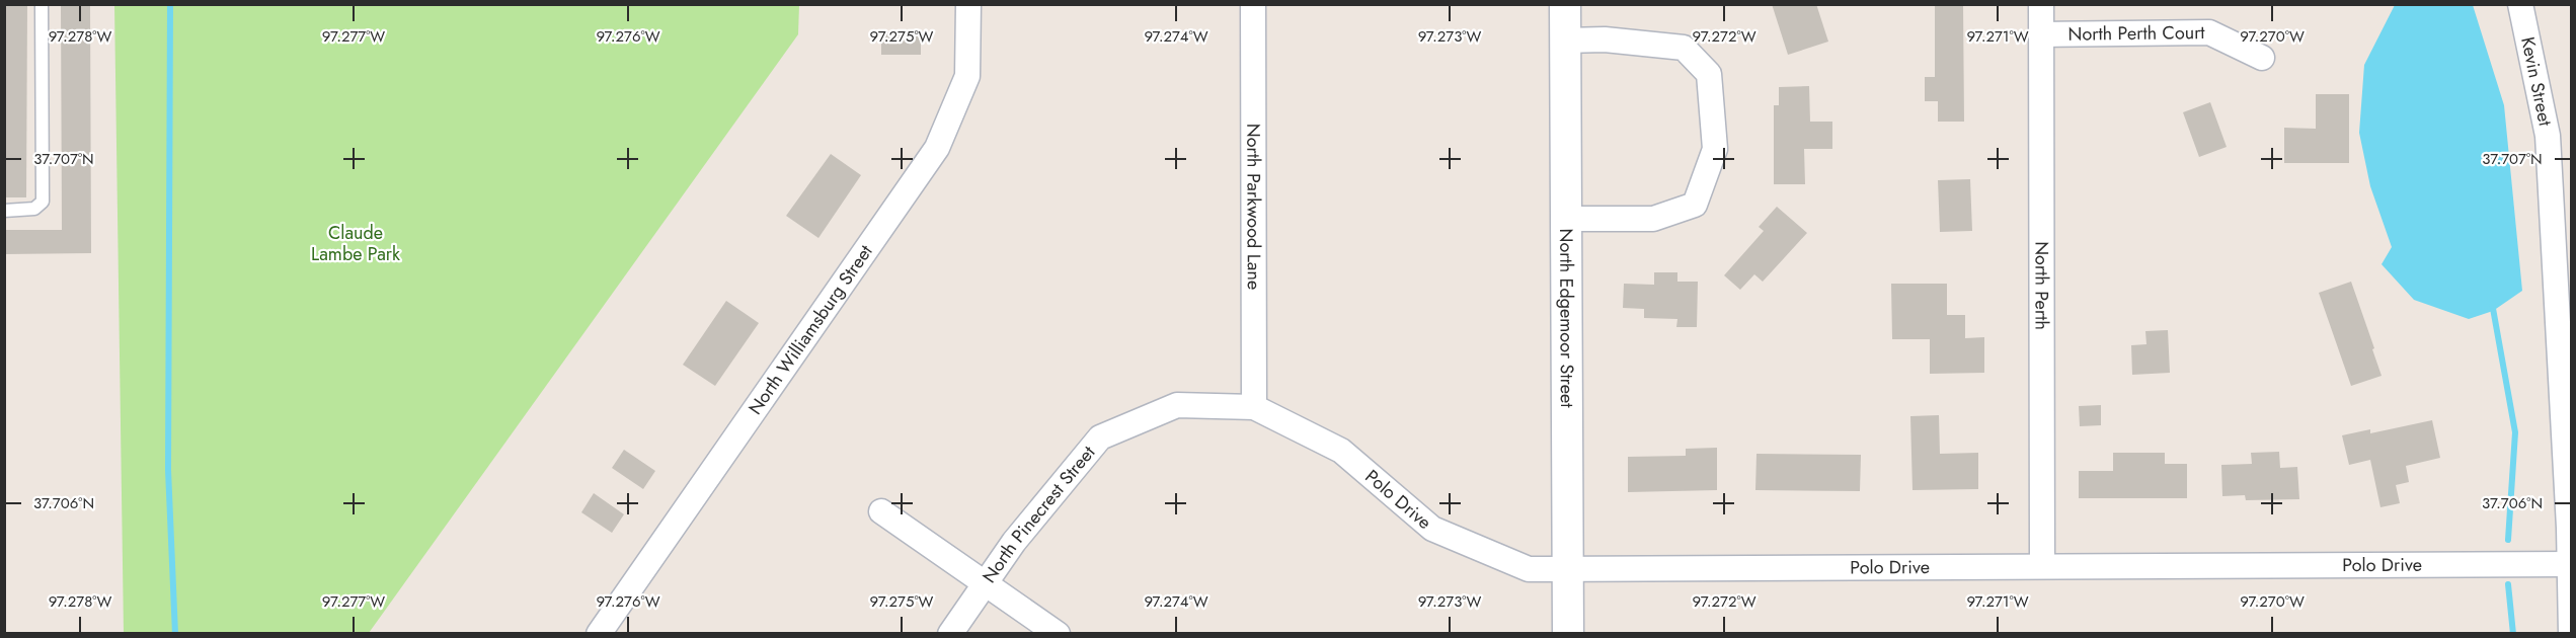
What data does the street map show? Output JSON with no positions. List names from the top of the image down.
{
  "streets": {
    "street": [
      "North Perth Court",
      "Kevin Street",
      "North Parkwood Lane",
      "North Perth",
      "North Edgemoor Street",
      "North Williamsburg Street",
      "Polo Drive",
      "North Pinecrest Street"
    ]
  },
  "crossings": [
    ["North Perth Court", "North Perth"],
    ["Kevin Street", "Polo Drive"],
    ["North Parkwood Lane", "Polo Drive"],
    ["North Parkwood Lane", "North Pinecrest Street"],
    ["North Perth", "Polo Drive"],
    ["North Edgemoor Street", "Polo Drive"],
    ["Polo Drive", "North Pinecrest Street"]
  ],
  "parks": ["Claude Lambe Park"],
  "coordinates": [
    "97.278°W",
    "97.277°W",
    "97.276°W",
    "97.275°W",
    "97.274°W",
    "97.273°W",
    "97.272°W",
    "97.271°W",
    "97.270°W",
    "37.707°N",
    "37.706°N"
  ]
}
